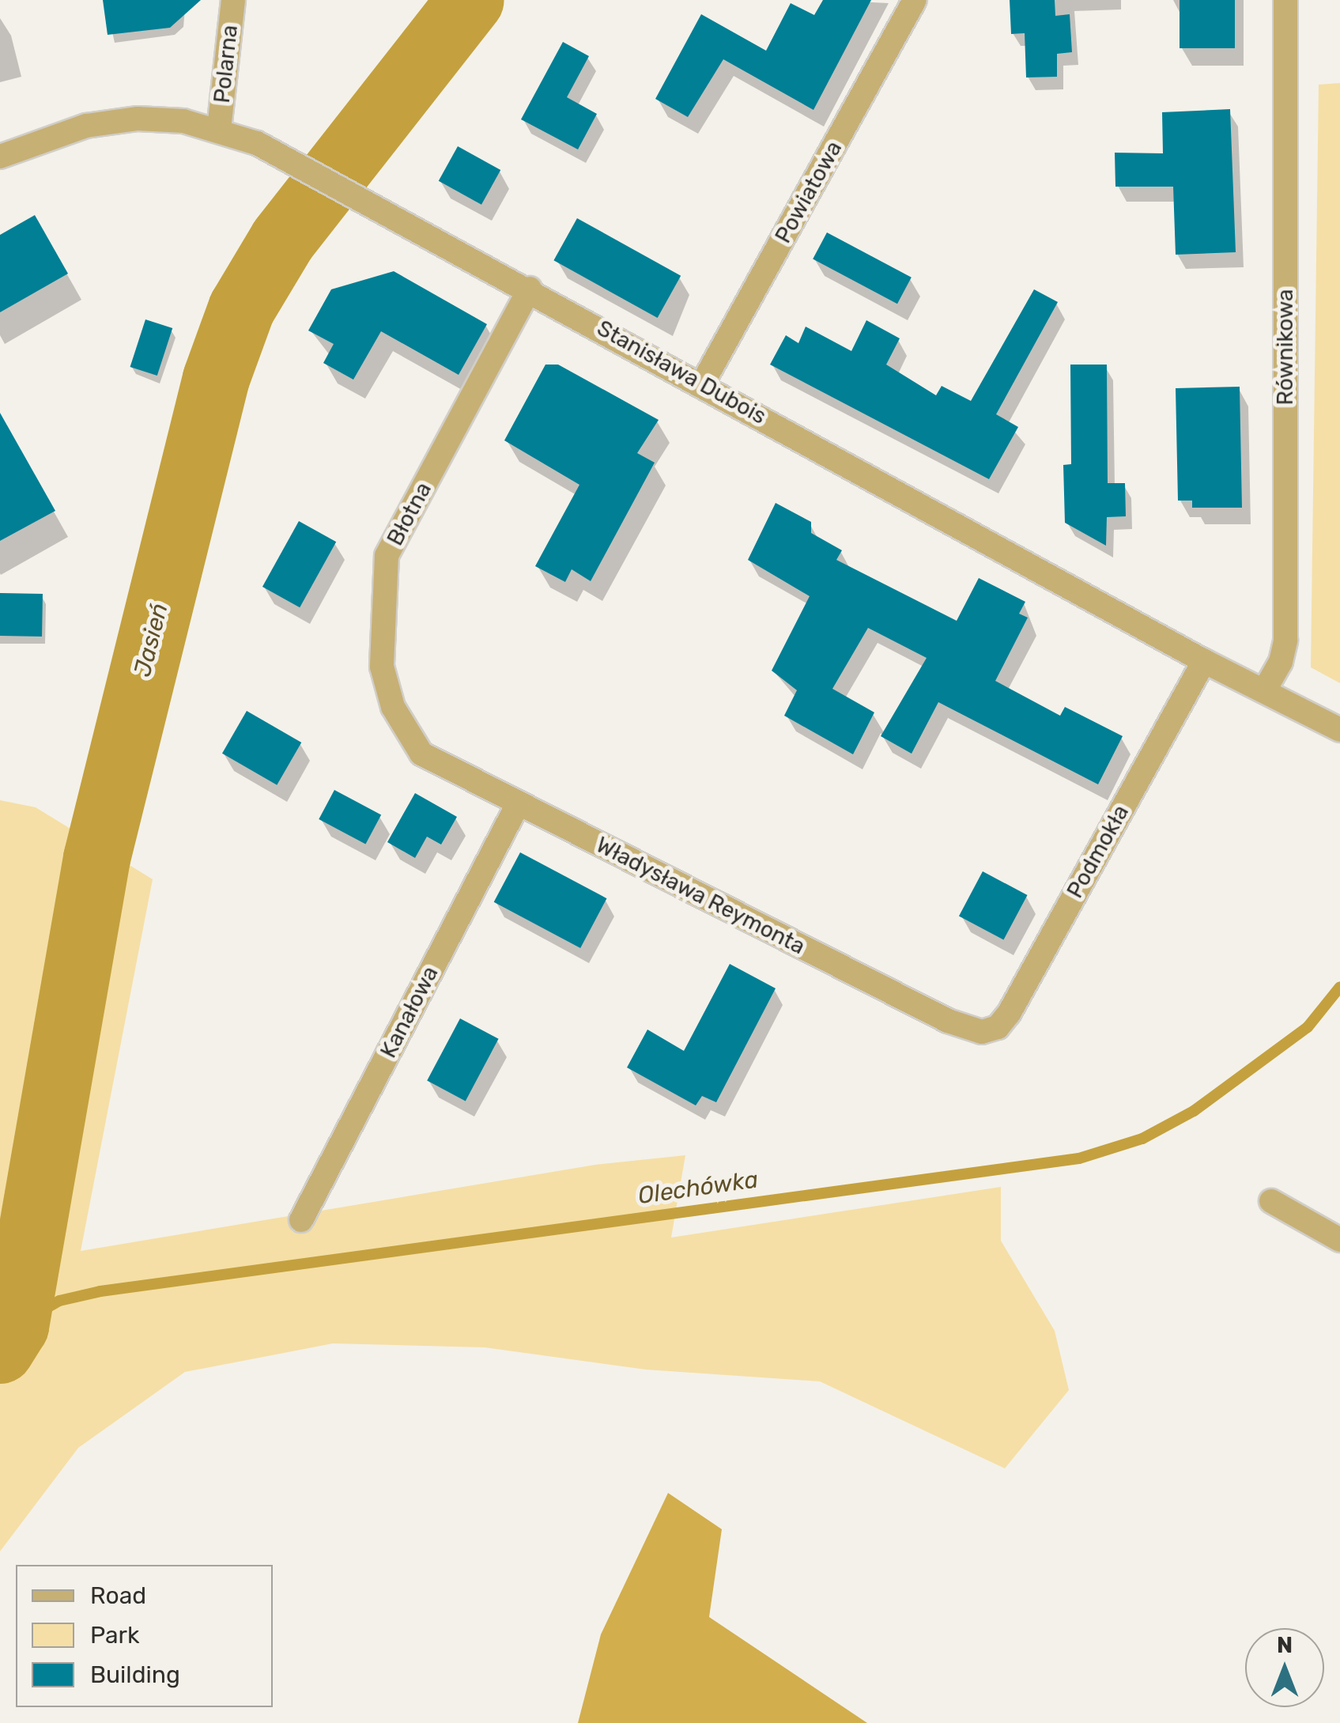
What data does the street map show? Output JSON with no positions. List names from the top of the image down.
{
  "streets": {
    "street": [
      "Polarna",
      "Powiatowa",
      "Równikowa",
      "Stanisława Dubois",
      "Błotna",
      "Podmokła",
      "Władysława Reymonta",
      "Kanałowa"
    ]
  },
  "crossings": [
    ["Polarna", "Stanisława Dubois"],
    ["Powiatowa", "Stanisława Dubois"],
    ["Równikowa", "Stanisława Dubois"],
    ["Stanisława Dubois", "Błotna"],
    ["Stanisława Dubois", "Podmokła"],
    ["Błotna", "Władysława Reymonta"],
    ["Podmokła", "Władysława Reymonta"],
    ["Władysława Reymonta", "Kanałowa"]
  ],
  "water": ["Jasień", "Olechówka"],
  "legend": ["Road", "Park", "Building"],
  "north": "top"
}
